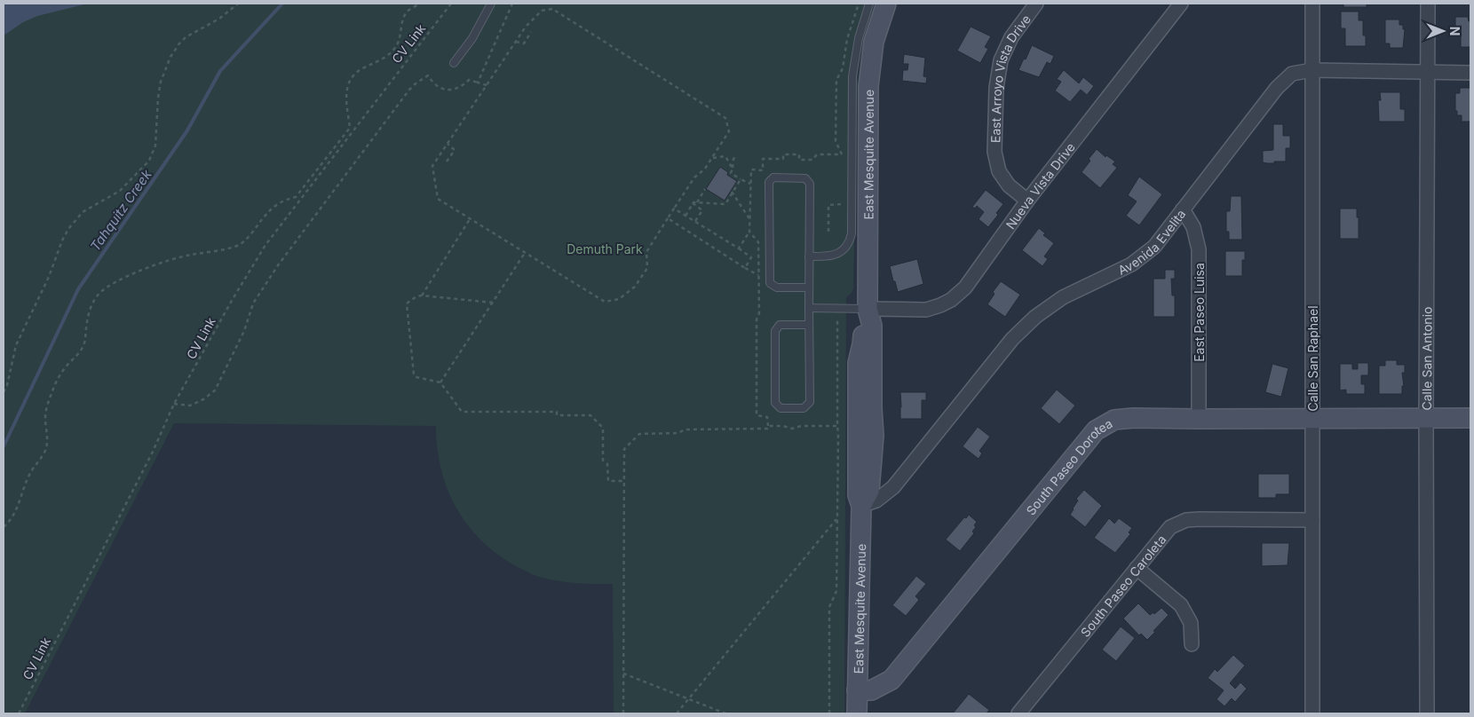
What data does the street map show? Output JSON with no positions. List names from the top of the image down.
{
  "streets": {
    "street": [
      "East Arroyo Vista Drive",
      "East Mesquite Avenue",
      "Nueva Vista Drive",
      "Avenida Evelita",
      "East Paseo Luisa",
      "Calle San Raphael",
      "Calle San Antonio",
      "South Paseo Dorotea",
      "South Paseo Caroleta"
    ],
    "path": ["CV Link"]
  },
  "crossings": [
    ["East Arroyo Vista Drive", "Nueva Vista Drive"],
    ["East Mesquite Avenue", "Nueva Vista Drive"],
    ["East Mesquite Avenue", "Avenida Evelita"],
    ["East Mesquite Avenue", "South Paseo Dorotea"],
    ["Avenida Evelita", "East Paseo Luisa"],
    ["Avenida Evelita", "Calle San Raphael"],
    ["Avenida Evelita", "Calle San Antonio"],
    ["East Paseo Luisa", "South Paseo Dorotea"],
    ["Calle San Raphael", "South Paseo Dorotea"],
    ["Calle San Raphael", "South Paseo Caroleta"],
    ["Calle San Antonio", "South Paseo Dorotea"]
  ],
  "water": ["Tahquitz Creek"],
  "parks": ["Demuth Park"],
  "north": "right"
}
